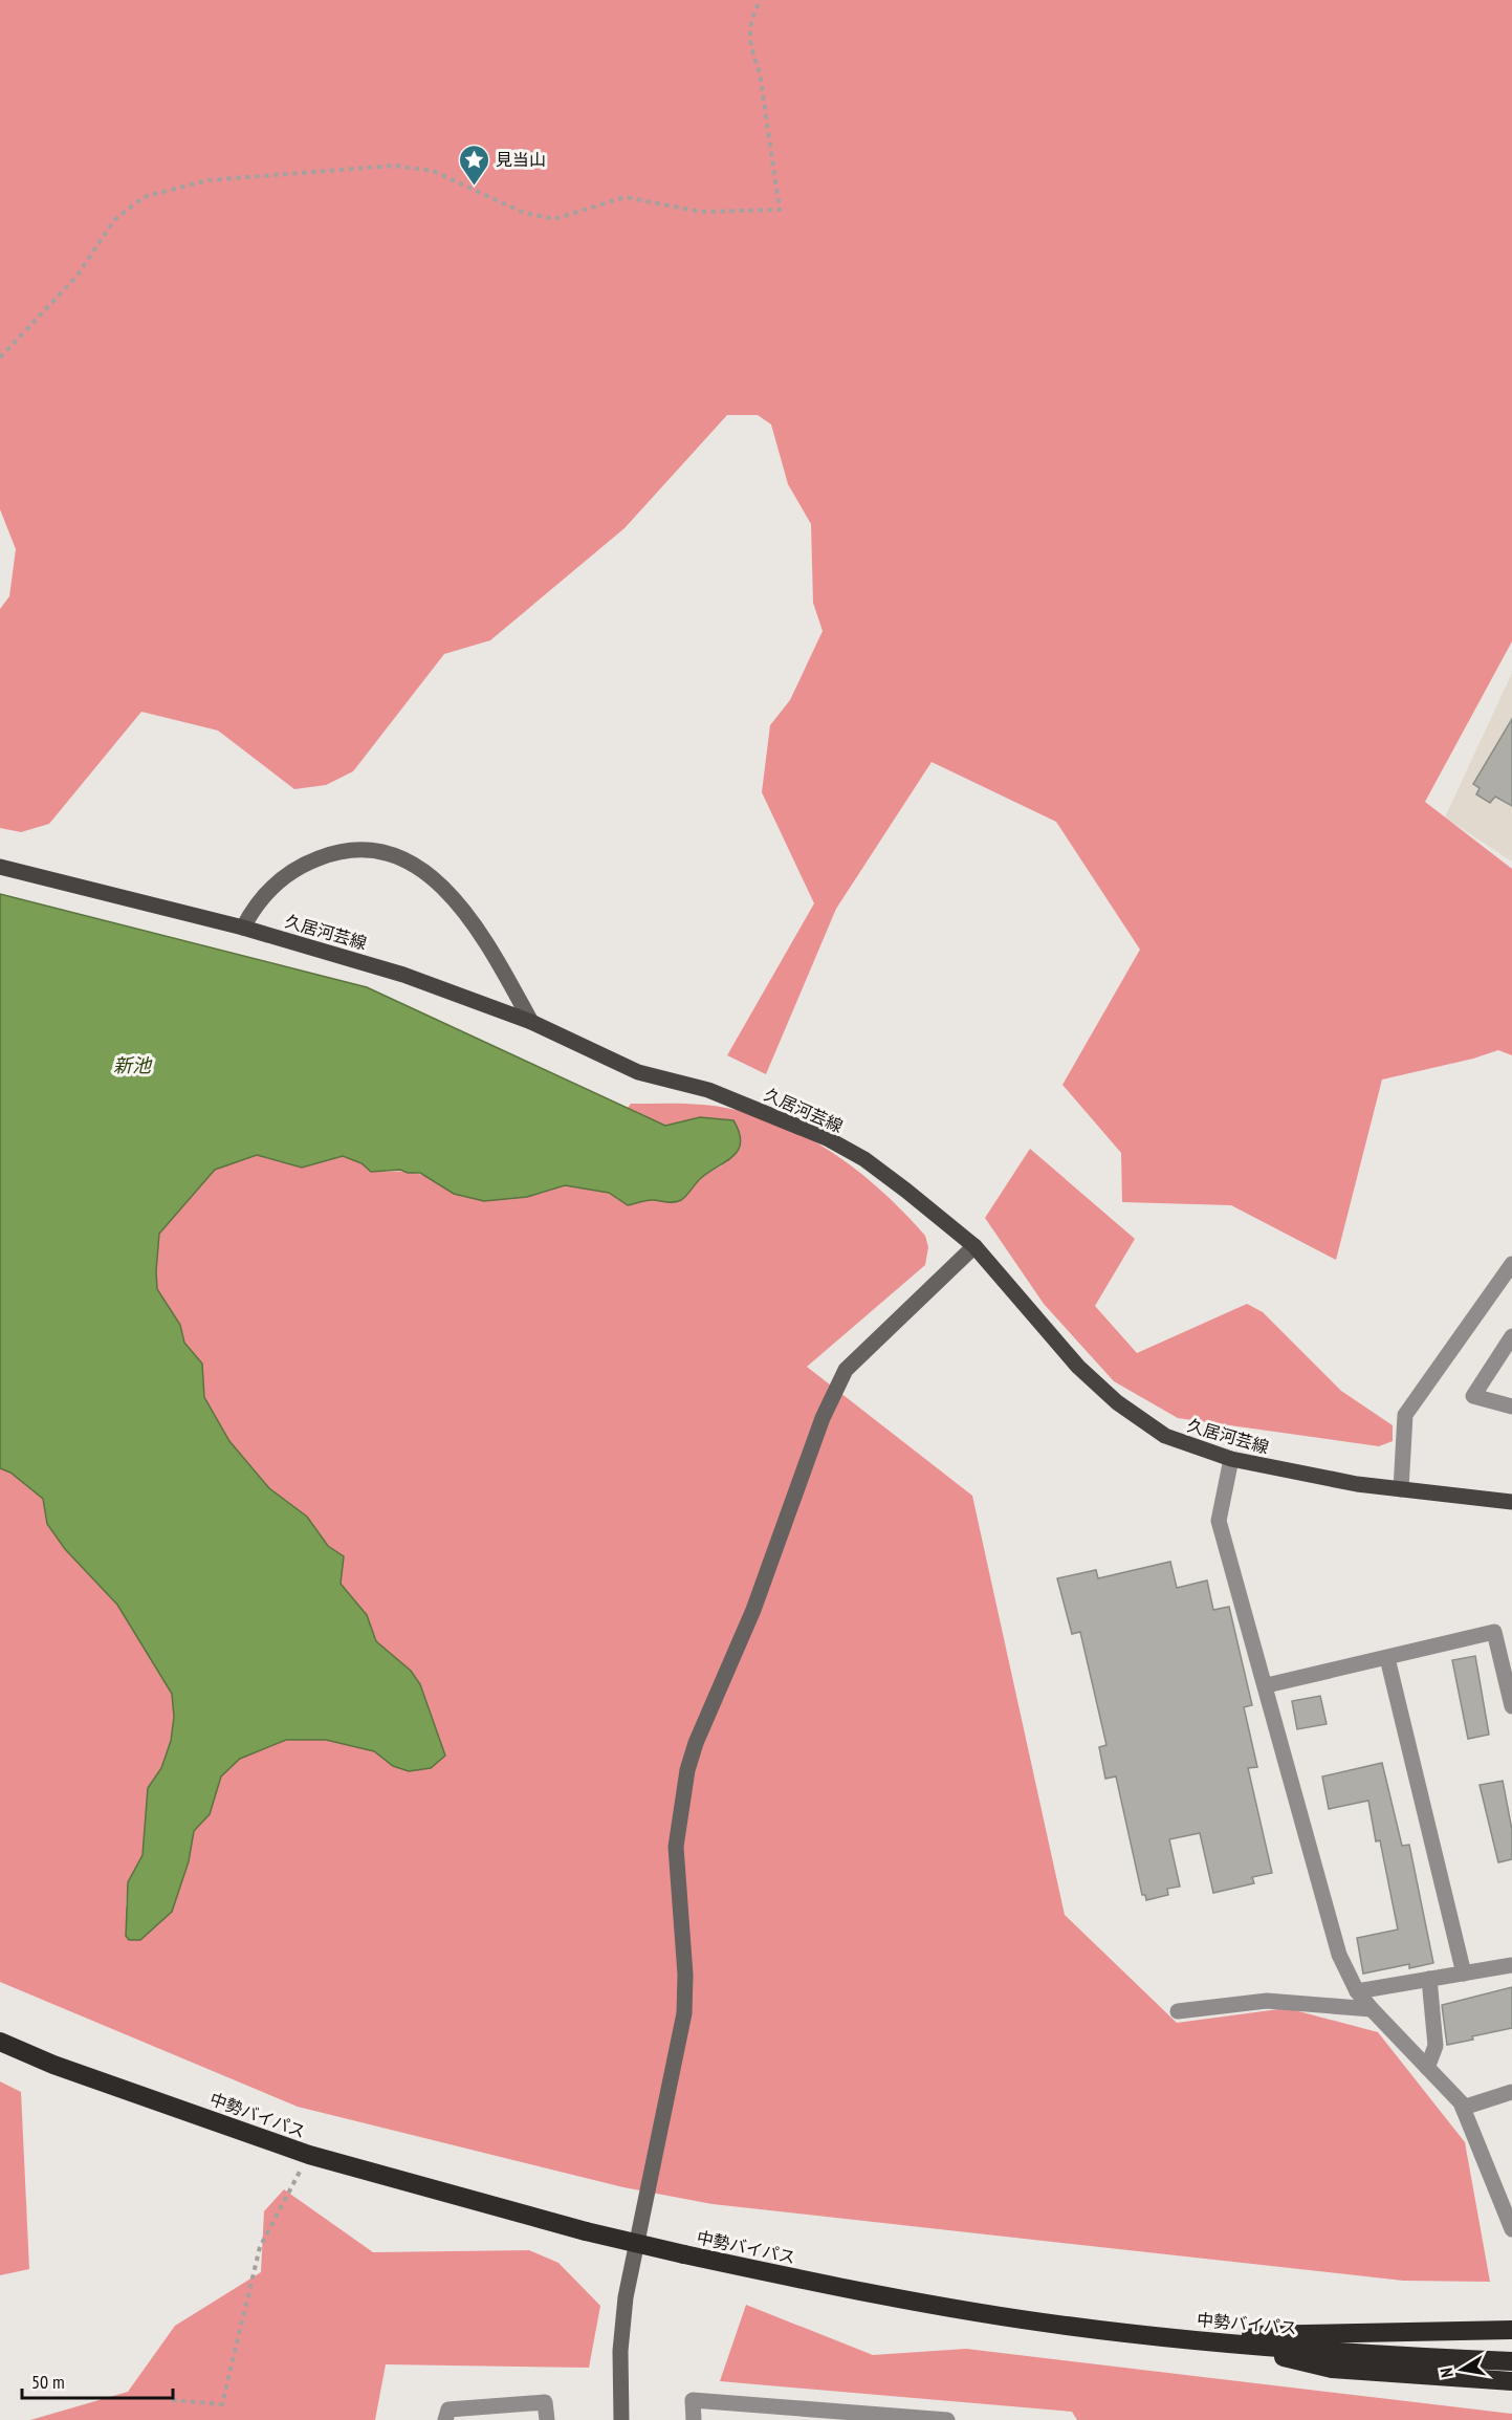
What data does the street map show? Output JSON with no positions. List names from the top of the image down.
{
  "streets": {
    "highway": ["中勢バイパス"],
    "main road": ["久居河芸線"]
  },
  "water": ["新池"],
  "places": {
    "place": ["見当山"]
  },
  "scale_bar": "50 m",
  "north": "left"
}
